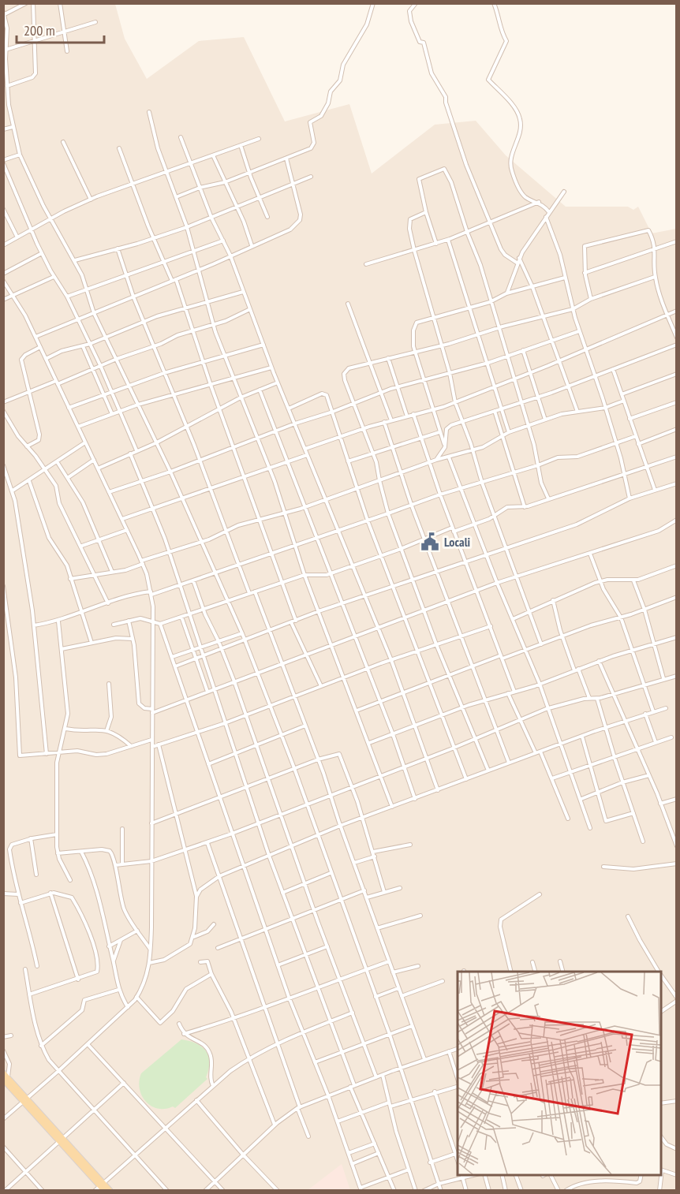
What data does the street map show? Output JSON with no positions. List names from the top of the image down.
{
  "places": {
    "public building": ["Locali"]
  },
  "scale_bar": "200 m"
}
